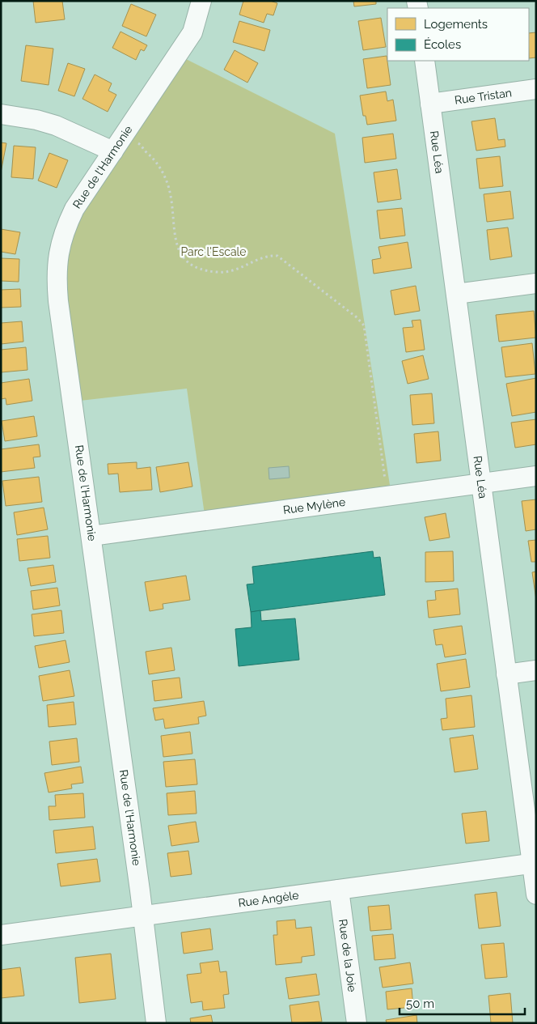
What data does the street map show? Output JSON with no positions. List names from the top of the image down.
{
  "streets": {
    "street": [
      "Rue Tristan",
      "Rue Léa",
      "Rue de l'Harmonie",
      "Rue Mylène",
      "Rue Angèle",
      "Rue de la Joie"
    ]
  },
  "crossings": [
    ["Rue Tristan", "Rue Léa"],
    ["Rue Léa", "Rue Mylène"],
    ["Rue Léa", "Rue Angèle"],
    ["Rue de l'Harmonie", "Rue Mylène"],
    ["Rue de l'Harmonie", "Rue Angèle"],
    ["Rue Angèle", "Rue de la Joie"]
  ],
  "parks": ["Parc l'Escale"],
  "legend": ["Logements", "Écoles"],
  "scale_bar": "50 m"
}
